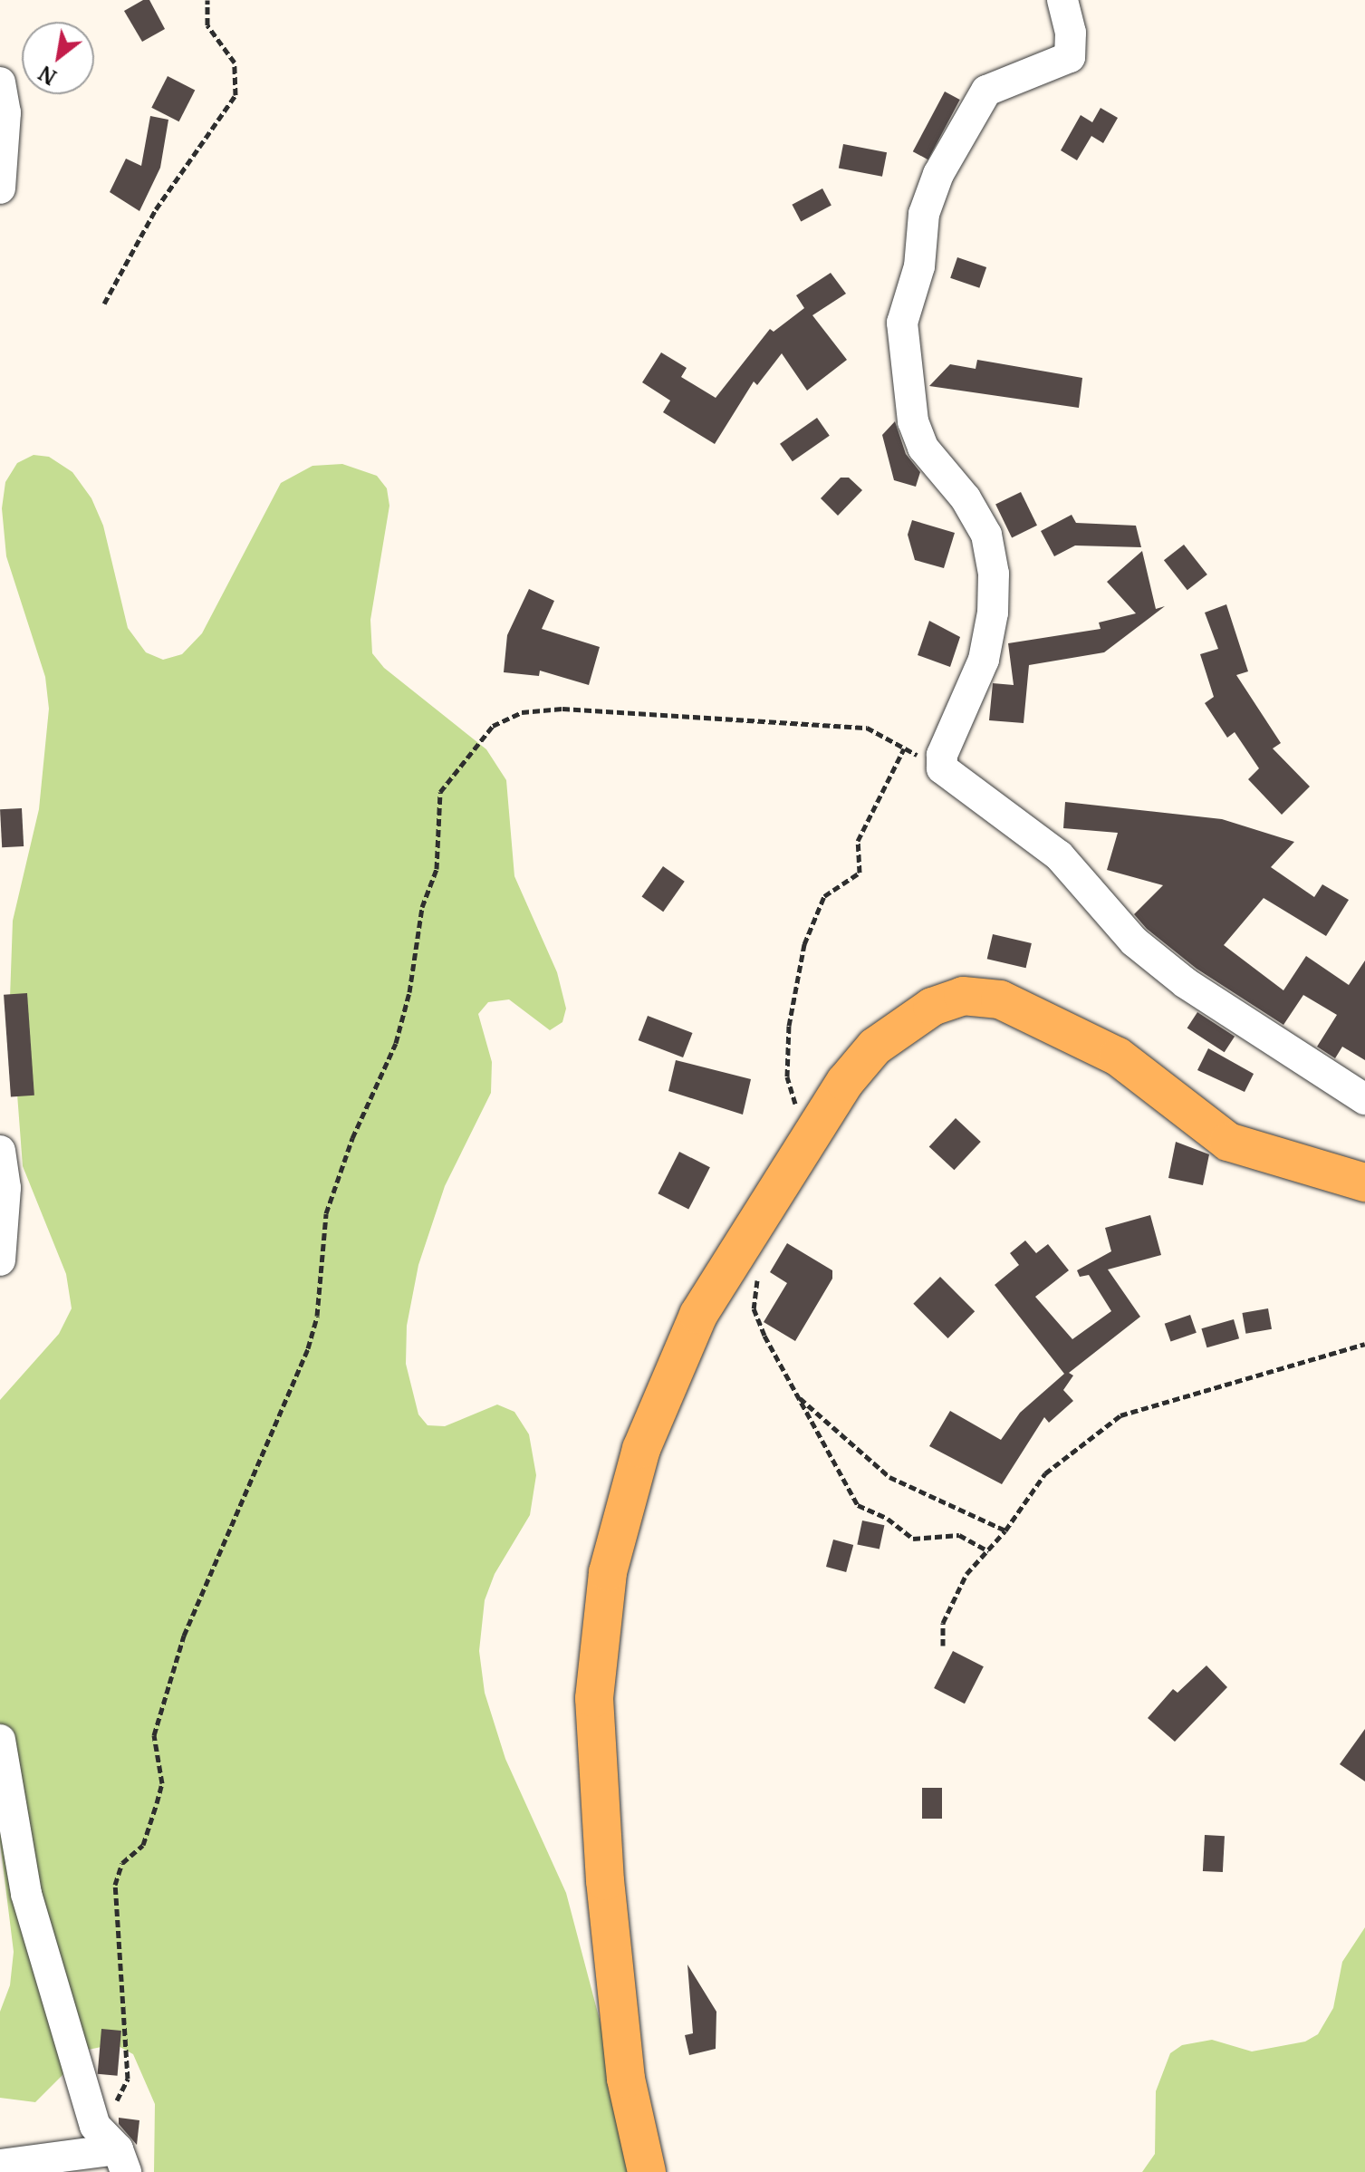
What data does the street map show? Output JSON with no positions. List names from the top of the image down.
{
  "north": "bottom left"
}
